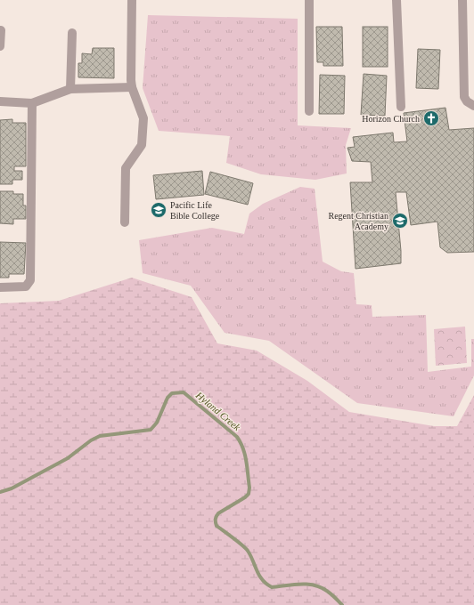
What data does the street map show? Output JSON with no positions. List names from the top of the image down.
{
  "water": ["Hyland Creek"],
  "places": {
    "church": ["Horizon Church"],
    "school or university": ["Pacific Life Bible College", "Regent Christian Academy"]
  }
}
